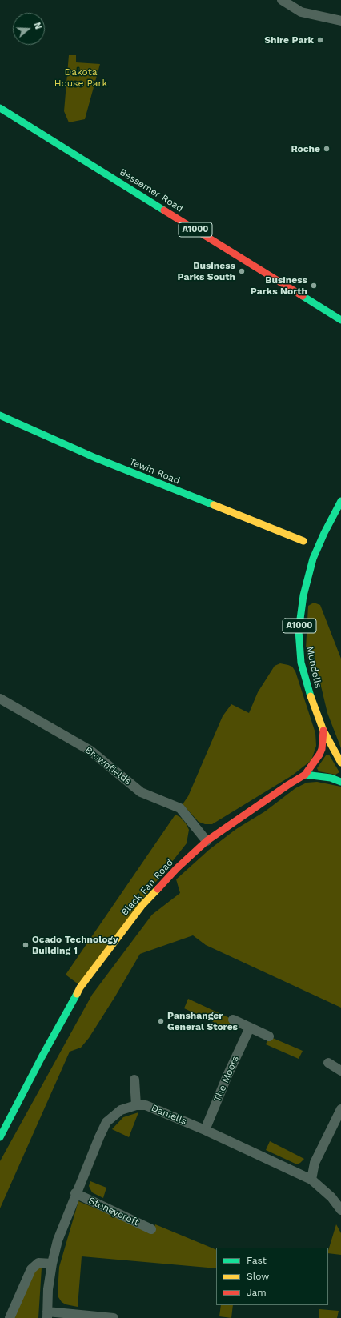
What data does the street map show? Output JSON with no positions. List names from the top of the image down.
{
  "streets": {
    "main road": [
      "Bessemer Road",
      "A1000",
      "Tewin Road",
      "Mundells",
      "Black Fan Road"
    ],
    "street": [
      "Brownfields",
      "The Moors",
      "Daniells",
      "Stoneycroft"
    ]
  },
  "crossings": [
    ["Mundells", "Black Fan Road"],
    ["Brownfields", "Black Fan Road"],
    ["The Moors", "Daniells"],
    ["Daniells", "Stoneycroft"]
  ],
  "parks": ["Dakota House Park"],
  "places": [
    "Shire Park",
    "Roche",
    "Business Parks South",
    "Business Parks North",
    "Ocado Technology Building 1",
    "Panshanger General Stores"
  ],
  "legend": ["Fast", "Slow", "Jam"],
  "north": "right"
}
